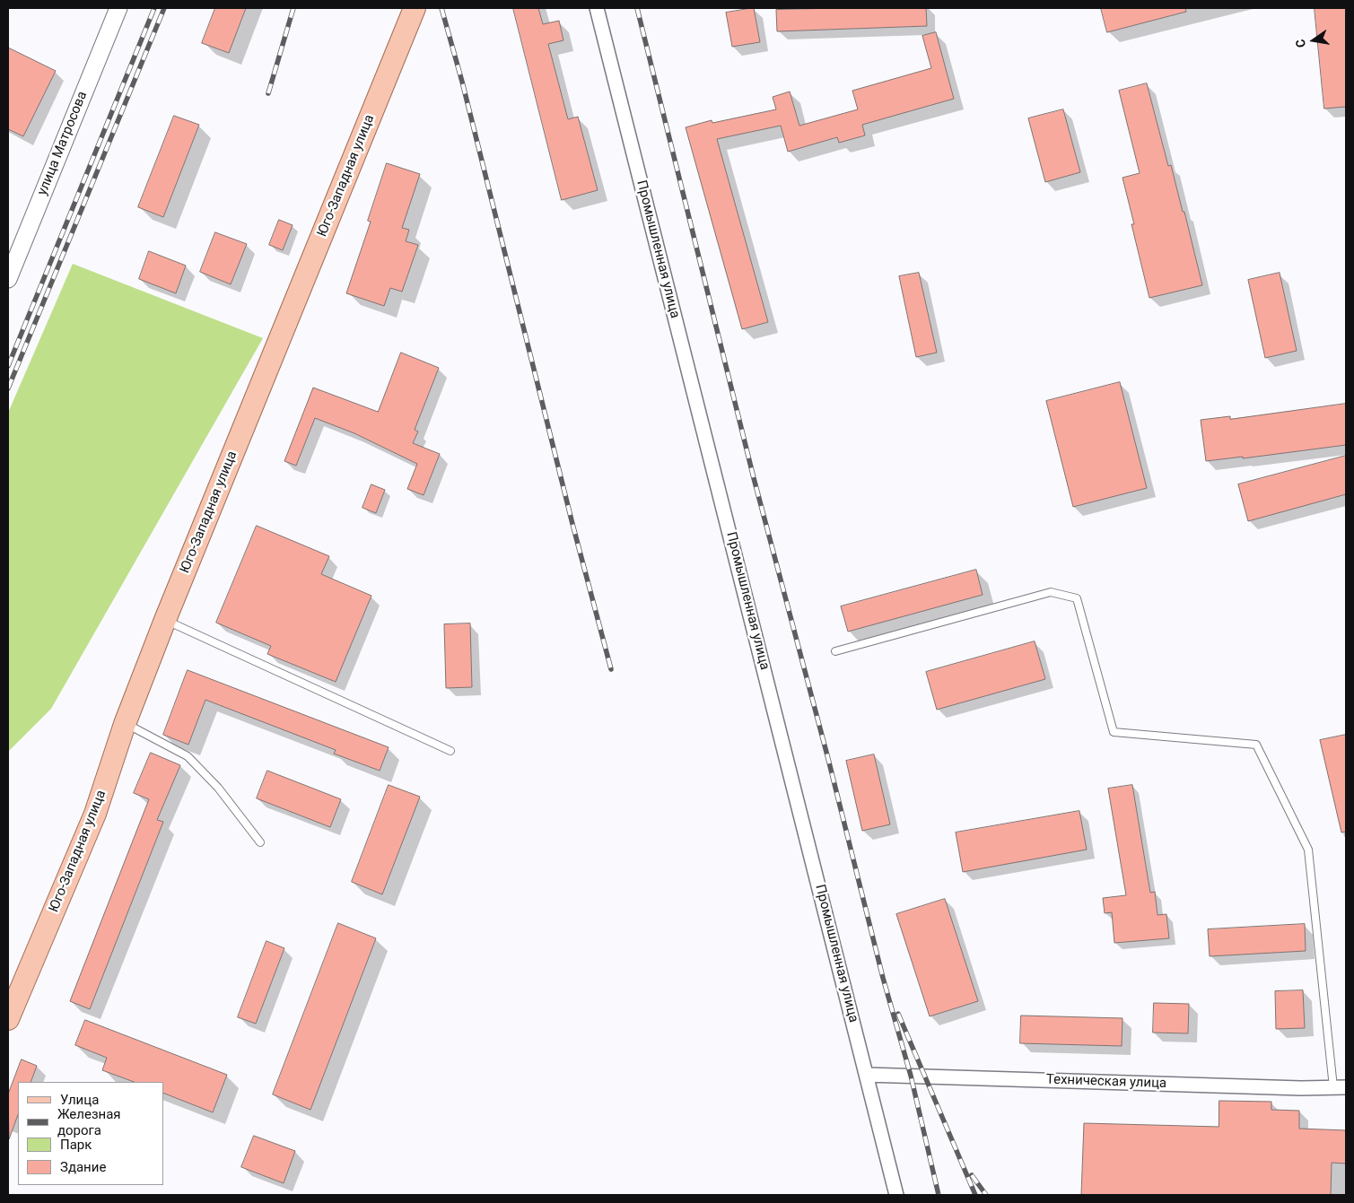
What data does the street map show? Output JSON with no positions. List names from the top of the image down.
{
  "streets": {
    "main road": ["Юго-Западная улица"],
    "street": ["улица Матросова", "Промышленная улица", "Техническая улица"]
  },
  "crossings": [
    ["Промышленная улица", "Техническая улица"]
  ],
  "legend": [
    "Улица",
    "Железная дорога",
    "Парк",
    "Здание"
  ],
  "north": "left"
}
